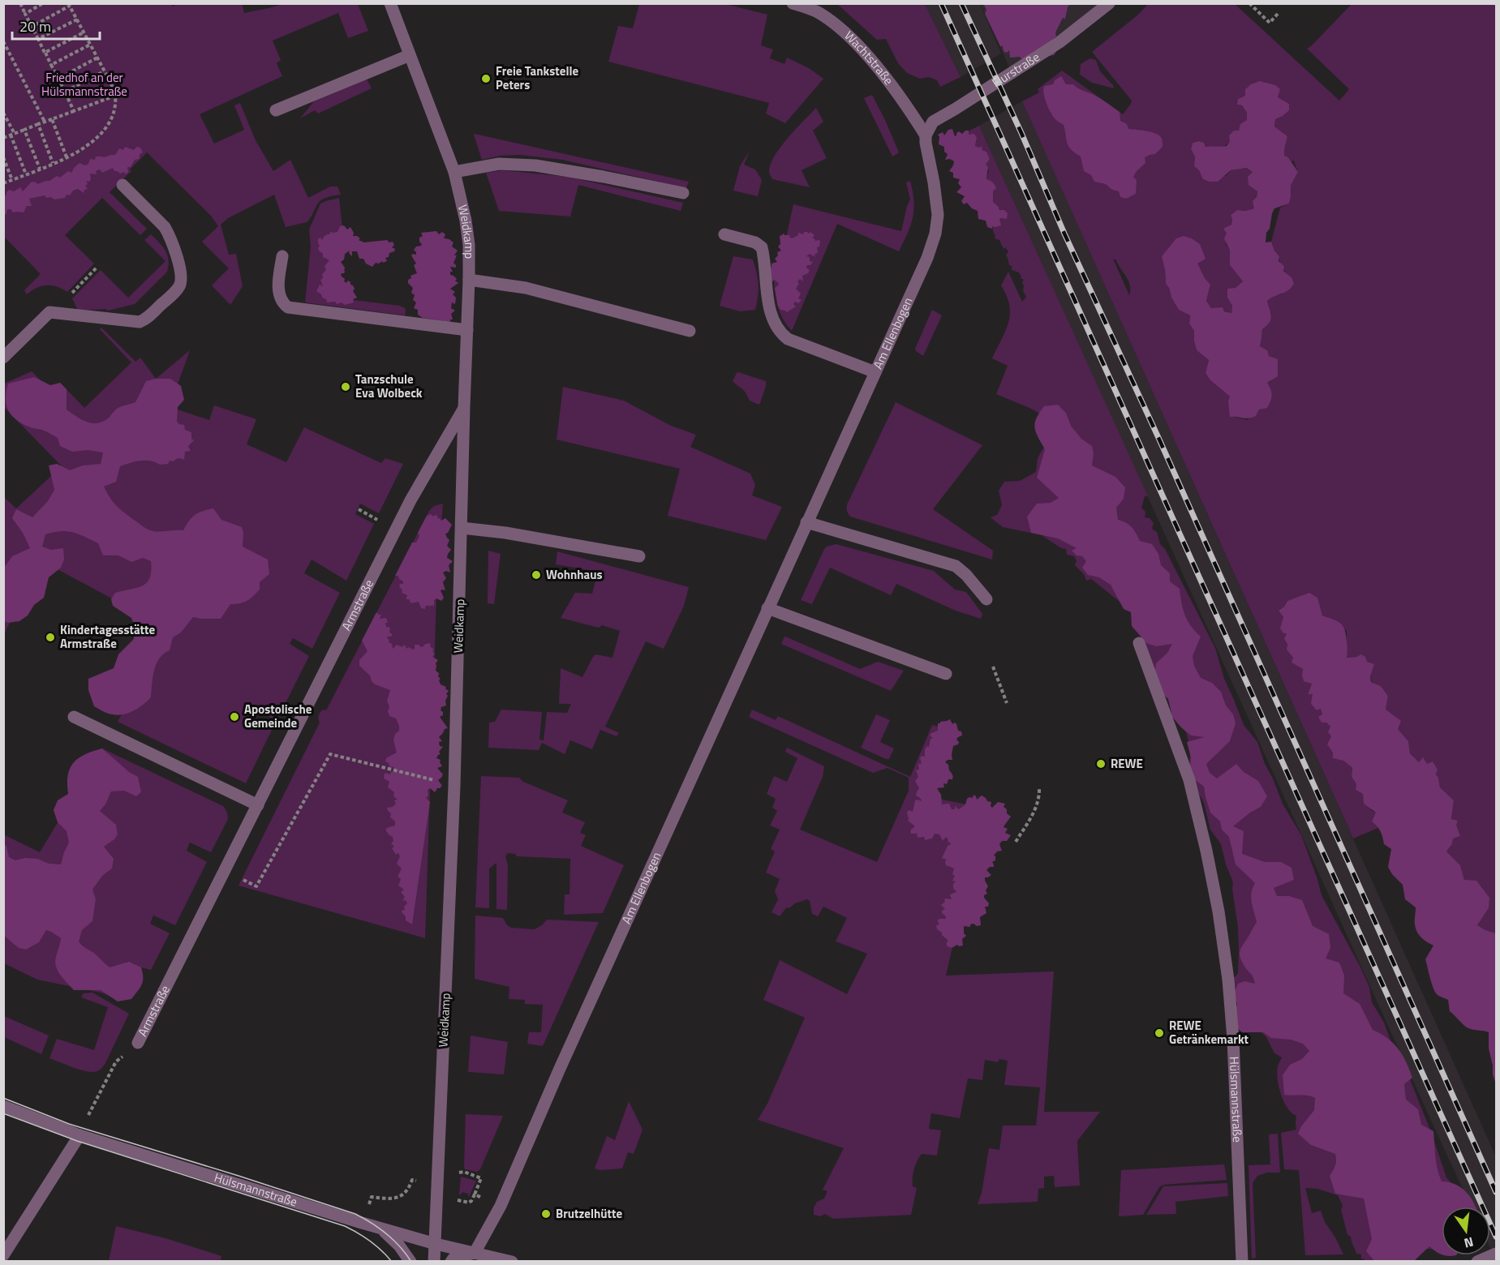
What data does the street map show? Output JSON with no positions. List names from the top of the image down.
{
  "streets": {
    "street": [
      "Wachtstraße",
      "Flurstraße",
      "Weidkamp",
      "Am Ellenbogen",
      "Armstraße",
      "Hülsmannstraße"
    ]
  },
  "crossings": [
    ["Wachtstraße", "Flurstraße"],
    ["Wachtstraße", "Am Ellenbogen"],
    ["Flurstraße", "Am Ellenbogen"],
    ["Weidkamp", "Armstraße"],
    ["Weidkamp", "Hülsmannstraße"],
    ["Am Ellenbogen", "Hülsmannstraße"],
    ["Armstraße", "Hülsmannstraße"]
  ],
  "parks": ["Friedhof an der Hülsmannstraße"],
  "places": [
    "Freie Tankstelle Peters",
    "Tanzschule Eva Wolbeck",
    "Wohnhaus",
    "Kindertagesstätte Armstraße",
    "Apostolische Gemeinde",
    "REWE",
    "REWE Getränkemarkt",
    "Brutzelhütte"
  ],
  "scale_bar": "20 m",
  "north": "bottom"
}
